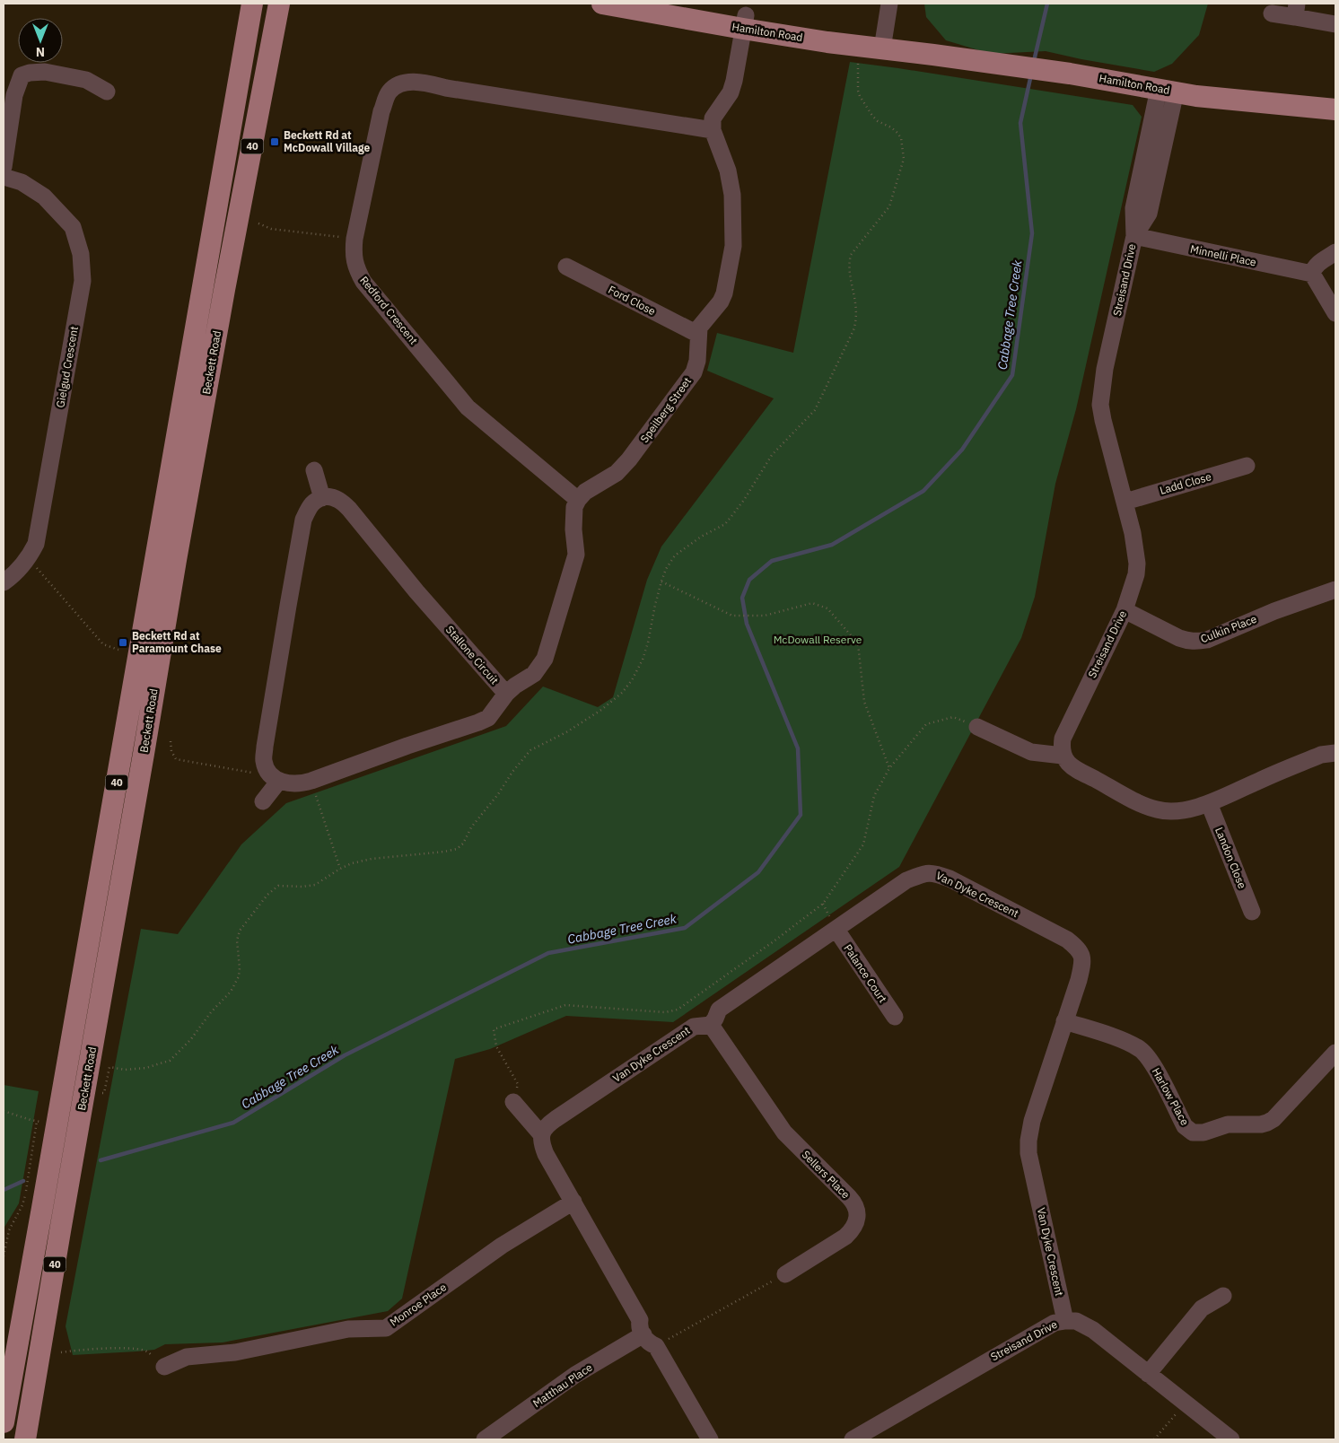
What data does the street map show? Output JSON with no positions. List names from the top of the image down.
{
  "streets": {
    "main road": ["Hamilton Road", "40", "Beckett Road"],
    "street": [
      "Minnelli Place",
      "Streisand Drive",
      "Ford Close",
      "Redford Crescent",
      "Gielgud Crescent",
      "Speilberg Street",
      "Ladd Close",
      "Culkin Place",
      "Stallone Circuit",
      "Landon Close",
      "Van Dyke Crescent",
      "Palance Court",
      "Harlow Place",
      "Sellers Place",
      "Monroe Place",
      "Matthau Place"
    ]
  },
  "crossings": [
    ["Hamilton Road", "Streisand Drive"],
    ["Minnelli Place", "Streisand Drive"],
    ["Streisand Drive", "Ladd Close"],
    ["Streisand Drive", "Culkin Place"],
    ["Streisand Drive", "Van Dyke Crescent"],
    ["Ford Close", "Speilberg Street"],
    ["Redford Crescent", "Speilberg Street"],
    ["Van Dyke Crescent", "Palance Court"],
    ["Van Dyke Crescent", "Harlow Place"],
    ["Van Dyke Crescent", "Sellers Place"]
  ],
  "water": ["Cabbage Tree Creek"],
  "parks": ["McDowall Reserve"],
  "places": {
    "transit": ["Beckett Rd at McDowall Village", "Beckett Rd at Paramount Chase"]
  },
  "north": "bottom"
}
